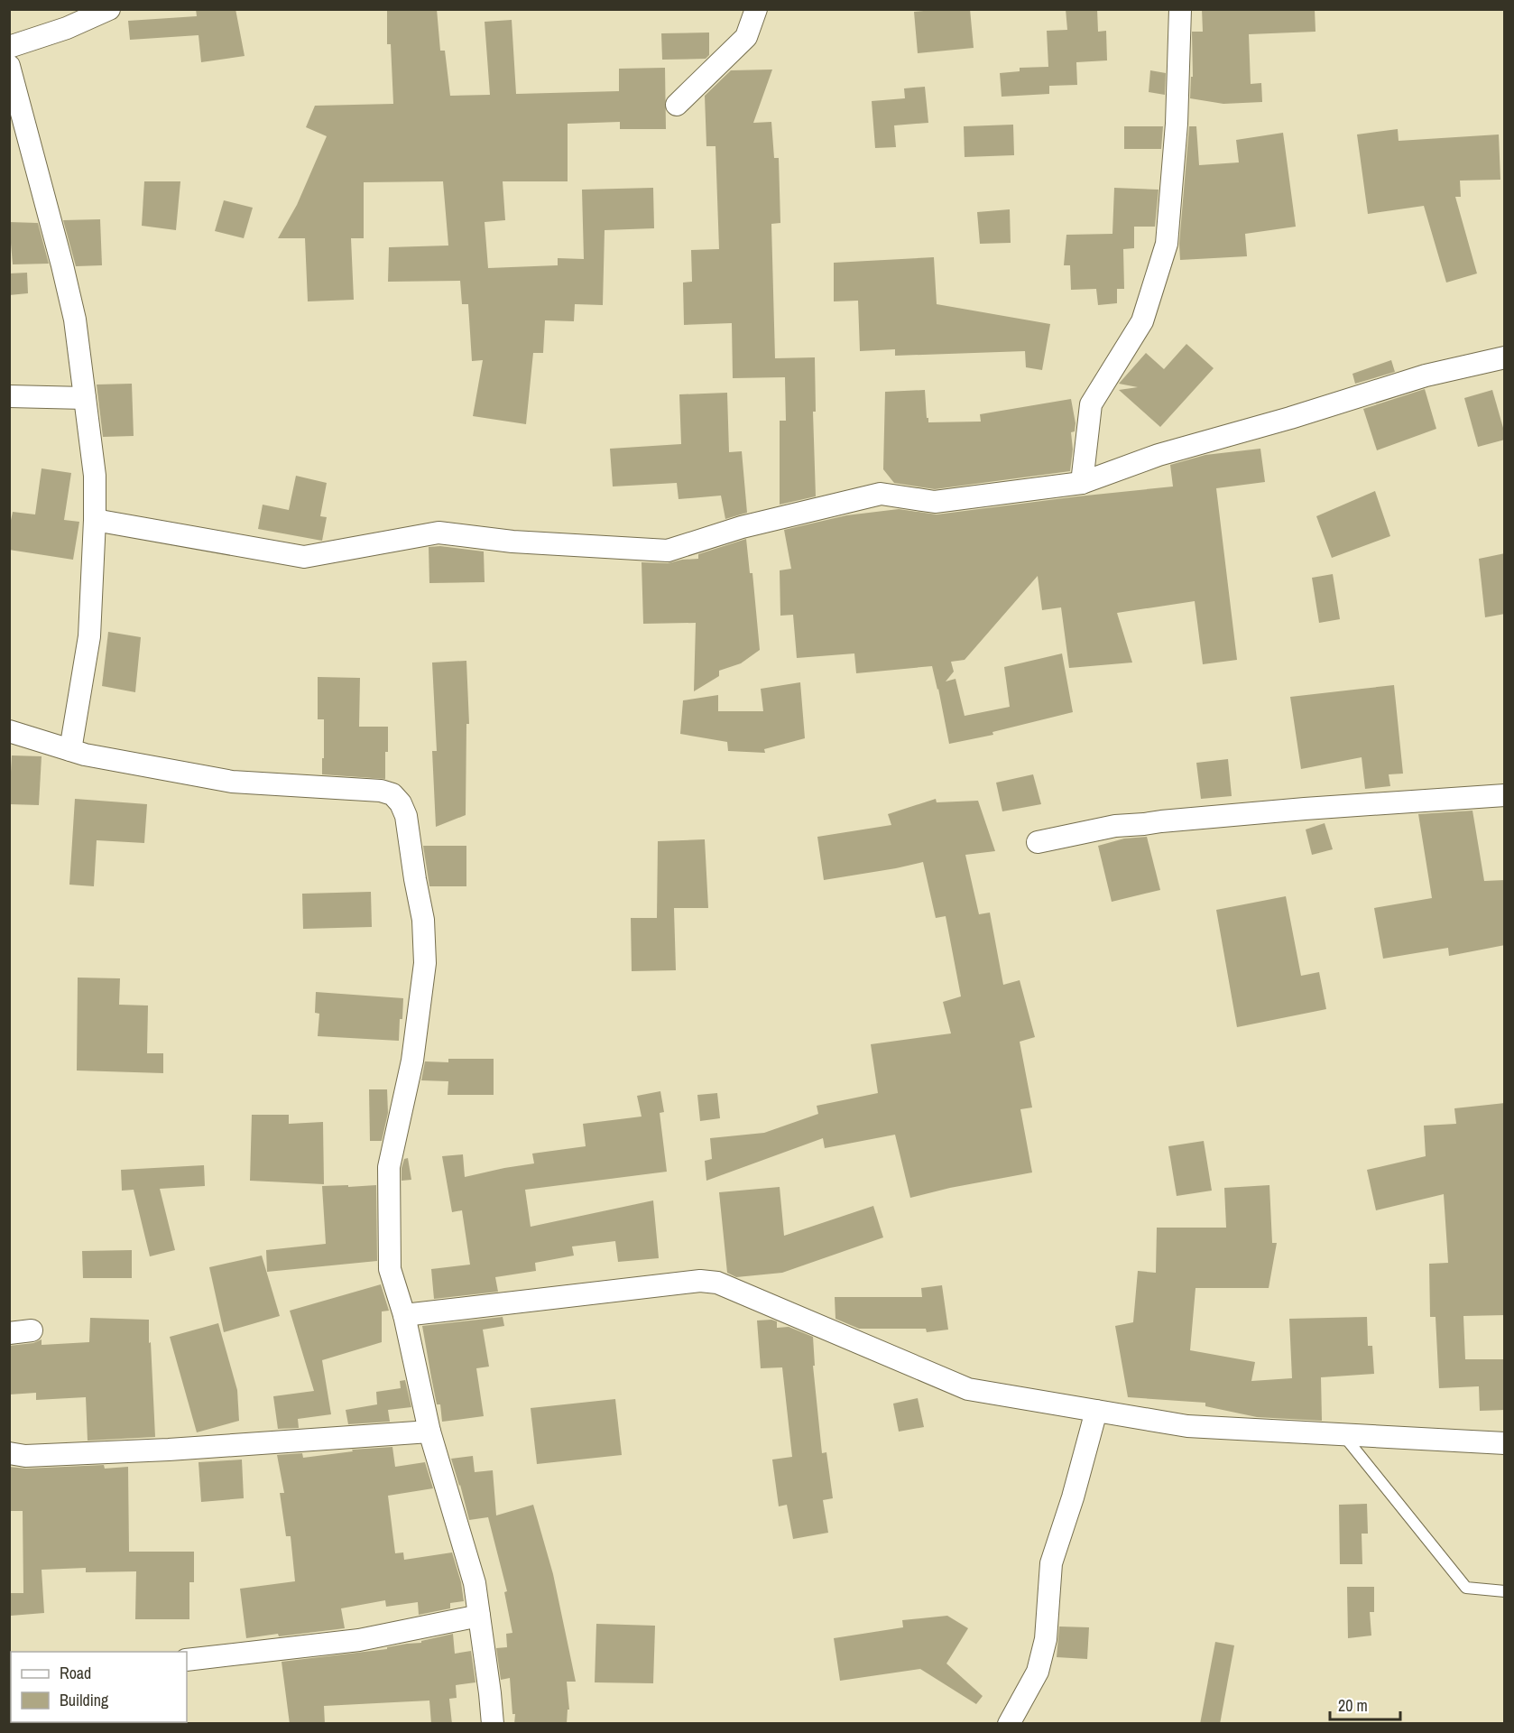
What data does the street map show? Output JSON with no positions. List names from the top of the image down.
{
  "legend": ["Road", "Building"],
  "scale_bar": "20 m"
}
